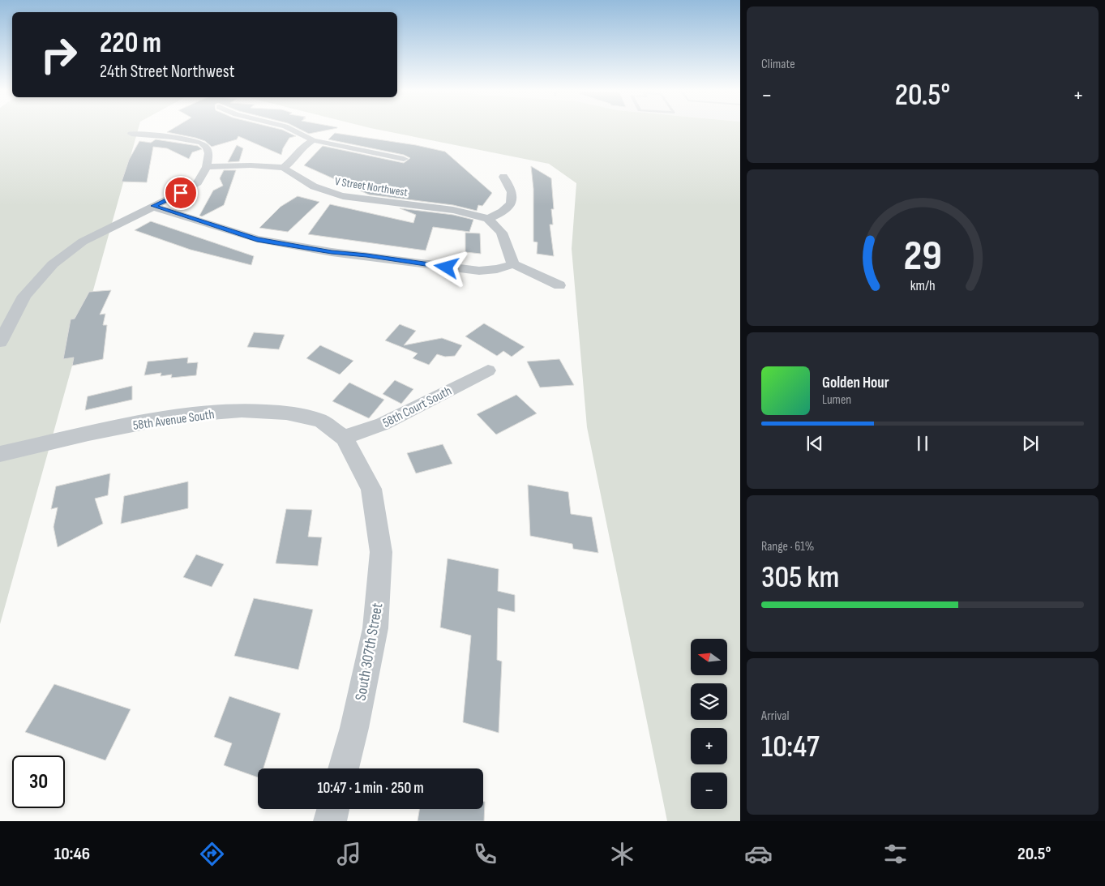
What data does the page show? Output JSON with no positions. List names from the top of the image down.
{
  "streets": {
    "street": [
      "V Street Northwest",
      "58th Court South",
      "58th Avenue South",
      "South 307th Street"
    ]
  },
  "crossings": [
    ["58th Court South", "58th Avenue South"],
    ["58th Court South", "South 307th Street"],
    ["58th Avenue South", "South 307th Street"]
  ],
  "north": "left",
  "page": {
    "tile": [
      "Climate",
      ["Range · 61%", "305 km"],
      ["Arrival", "10:47"]
    ],
    "turn": ["220 m", "24th Street Northwest"],
    "heat": ["−", "20.5°", "+"],
    "song": ["Golden Hour", "Lumen"],
    "map_buttons": ["+", "−"],
    "limit": "30",
    "trip": "10:47 · 1 min · 250 m",
    "tabs": ["10:46", "20.5°"],
    "gauge": ["29", "km/h"]
  }
}
